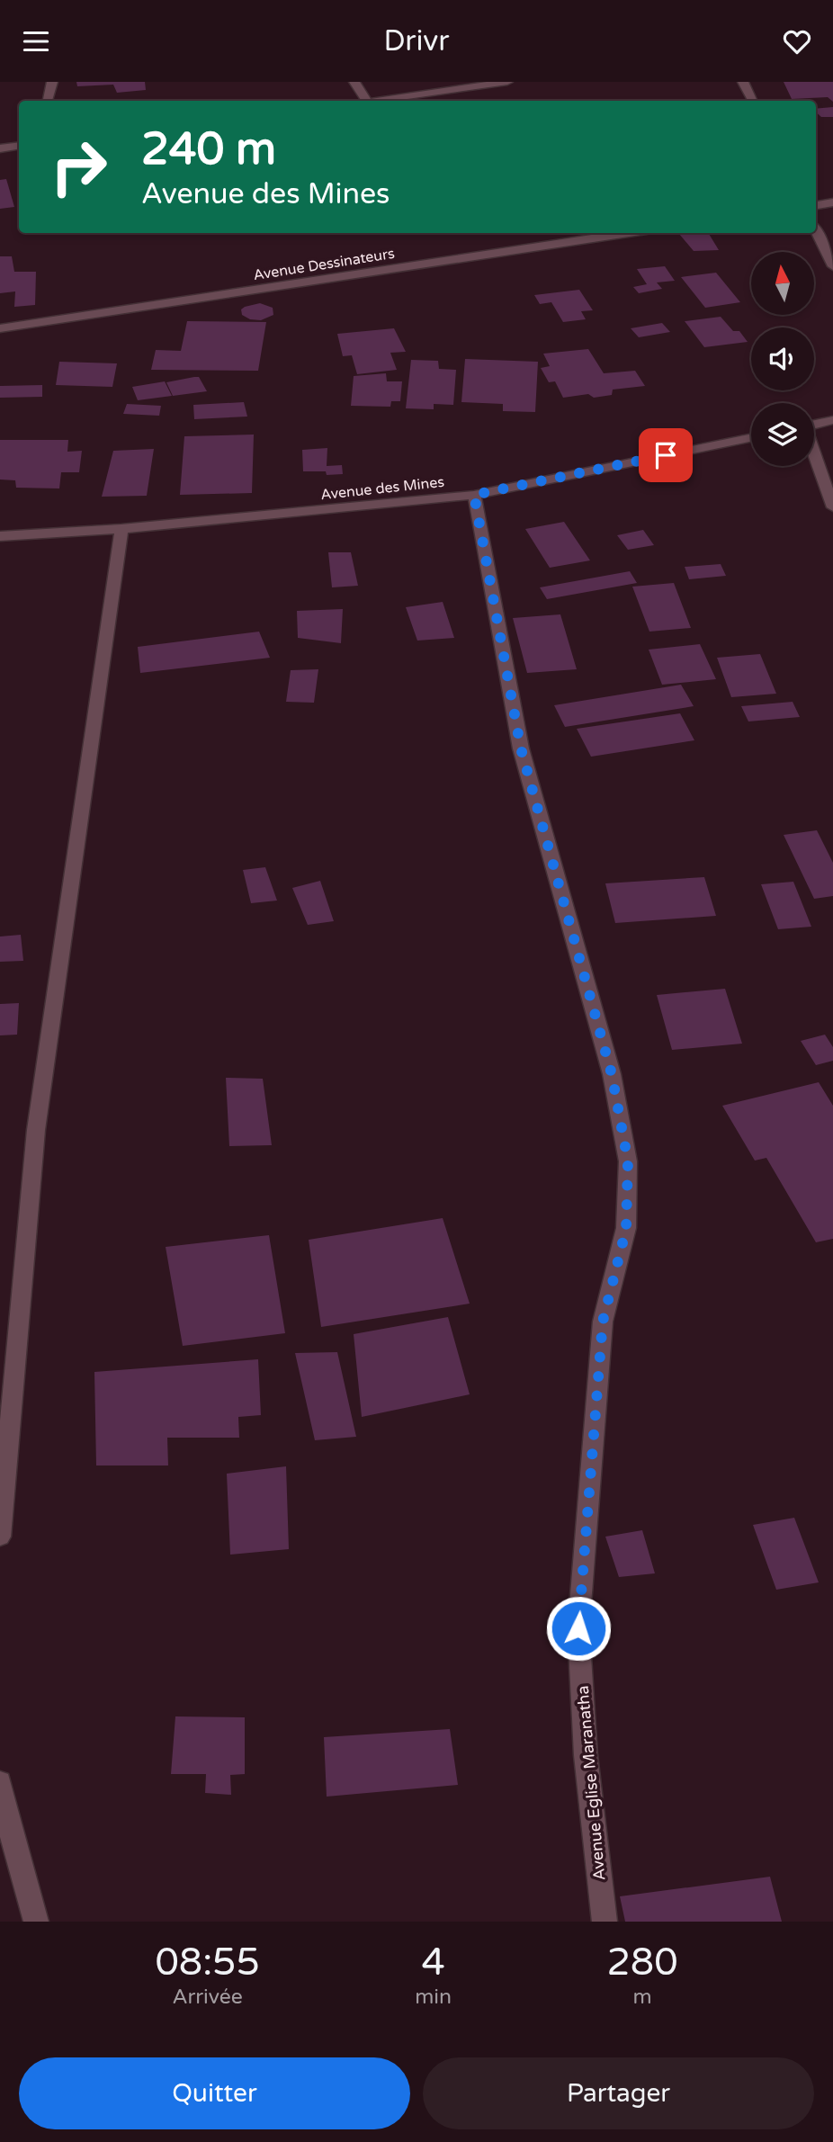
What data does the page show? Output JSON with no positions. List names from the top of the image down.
{
  "streets": {
    "street": ["Avenue Dessinateurs", "Avenue des Mines", "Avenue Eglise Maranatha"]
  },
  "crossings": [
    ["Avenue des Mines", "Avenue Eglise Maranatha"]
  ],
  "north": "top",
  "page": {
    "header": "Drivr",
    "turn": ["240 m", "Avenue des Mines"],
    "eta": [
      "08:55",
      "Arrivée",
      "4",
      "min",
      "280",
      "m"
    ],
    "buttons": ["Quitter", "Partager"]
  }
}
